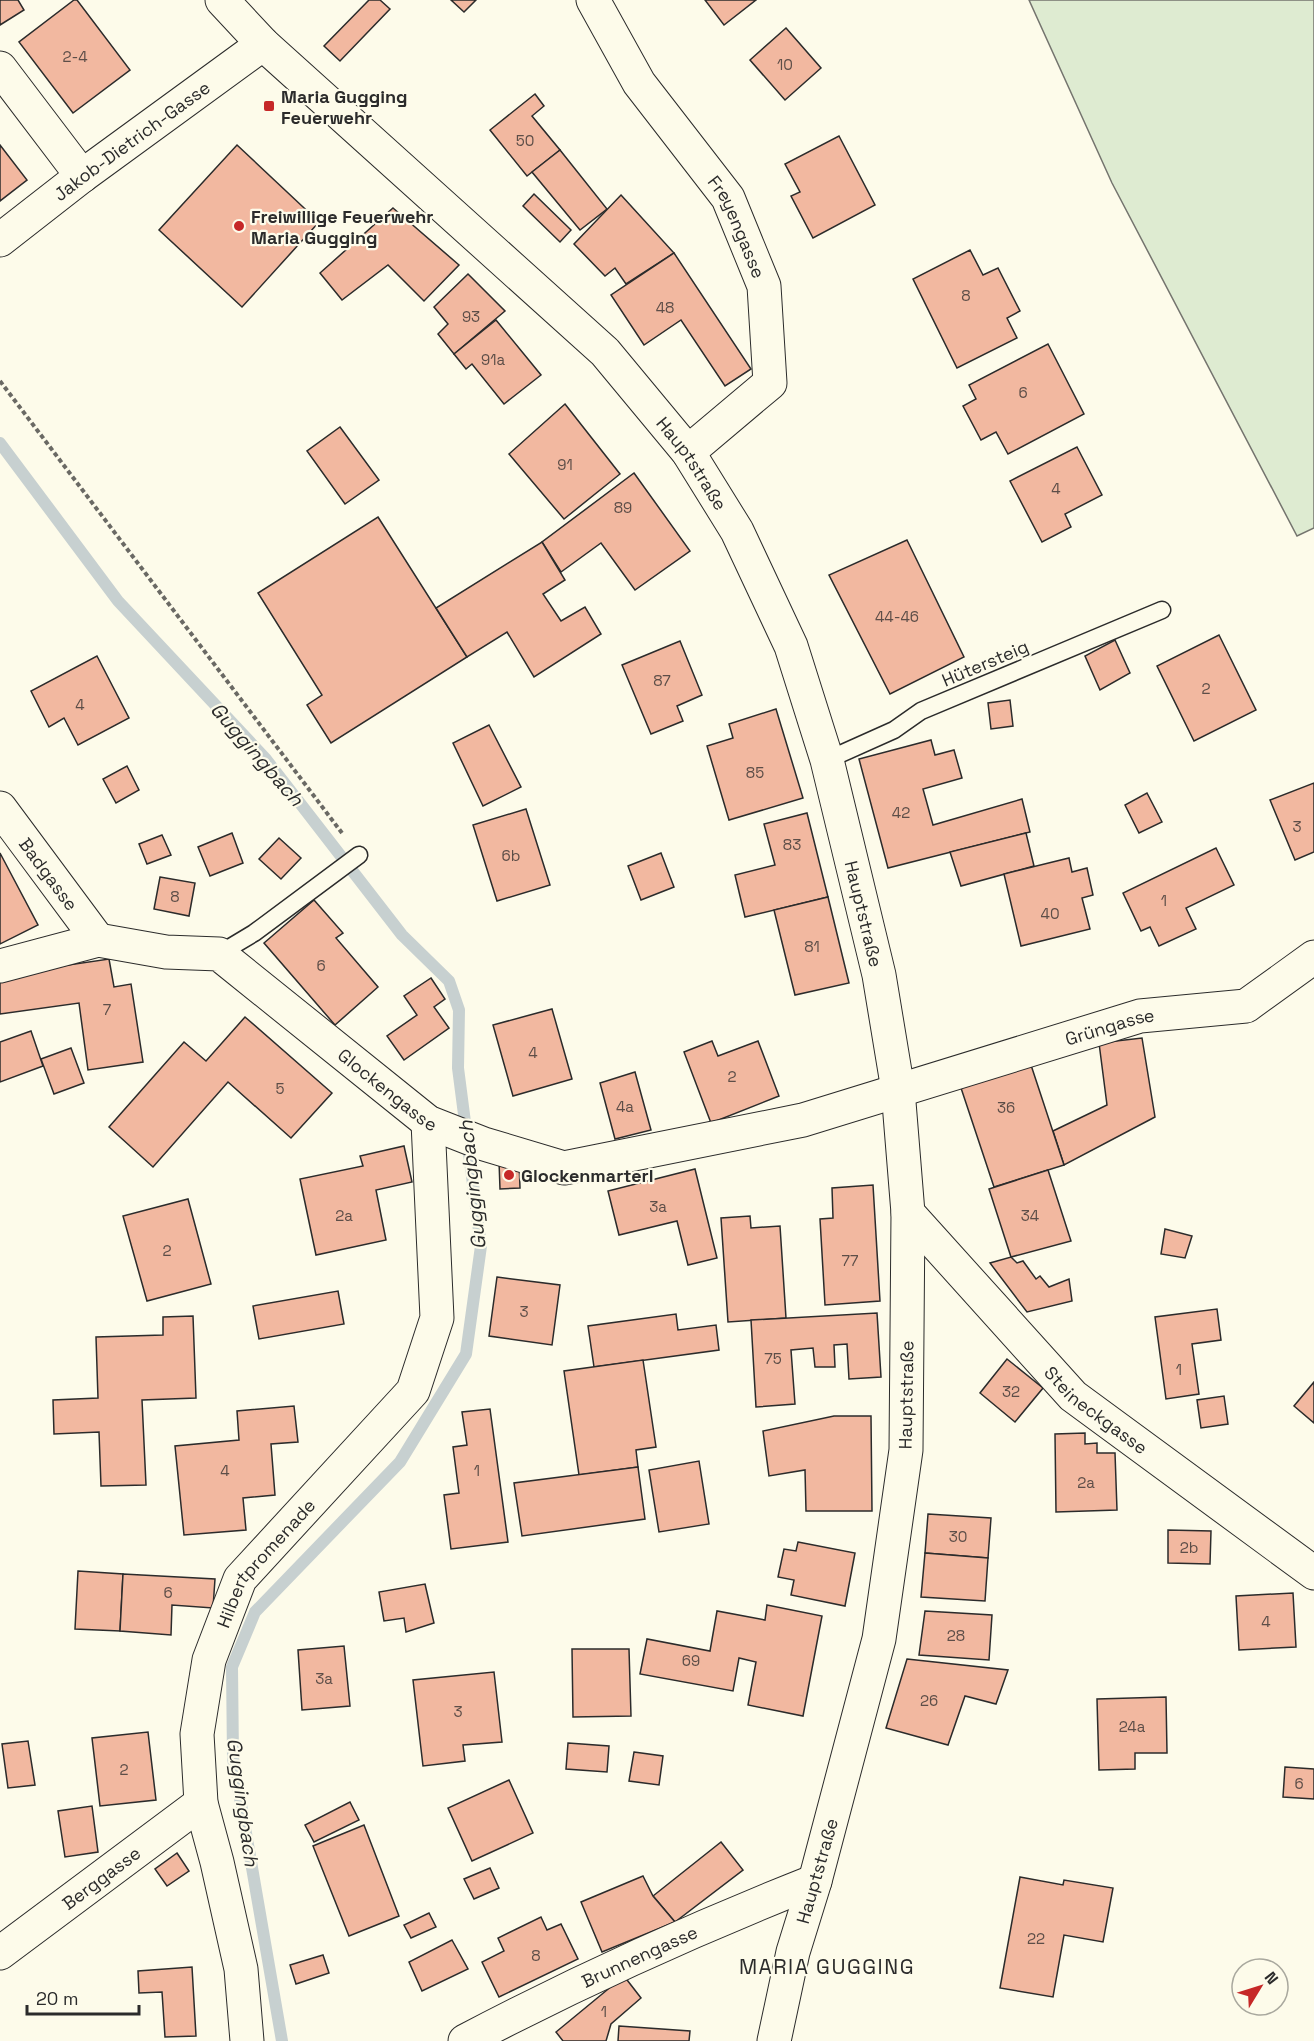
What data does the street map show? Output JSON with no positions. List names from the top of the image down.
{
  "streets": {
    "street": [
      "Jakob-Dietrich-Gasse",
      "Freyengasse",
      "Hauptstraße",
      "Badgasse",
      "Grüngasse",
      "Glockengasse",
      "Steineckgasse",
      "Hilbertpromenade",
      "Berggasse",
      "Brunnengasse"
    ],
    "lane": ["Hütersteig"]
  },
  "crossings": [
    ["Jakob-Dietrich-Gasse", "Hauptstraße"],
    ["Freyengasse", "Hauptstraße"],
    ["Hauptstraße", "Hütersteig"],
    ["Hauptstraße", "Grüngasse"],
    ["Hauptstraße", "Glockengasse"],
    ["Hauptstraße", "Steineckgasse"],
    ["Hauptstraße", "Brunnengasse"],
    ["Grüngasse", "Glockengasse"],
    ["Glockengasse", "Hilbertpromenade"],
    ["Hilbertpromenade", "Berggasse"]
  ],
  "districts": ["MARIA GUGGING"],
  "water": ["Guggingbach"],
  "places": {
    "transit": ["Maria Gugging Feuerwehr"],
    "other": ["Freiwillige Feuerwehr Maria Gugging", "Glockenmarterl"]
  },
  "house_numbers": [
    "2-4",
    "10",
    "50",
    "8",
    "48",
    "93",
    "91a",
    "6",
    "91",
    "4",
    "89",
    "44-46",
    "87",
    "2",
    "4",
    "85",
    "42",
    "3",
    "83",
    "6b",
    "8",
    "1",
    "40",
    "81",
    "6",
    "7",
    "4",
    "2",
    "5",
    "4a",
    "36",
    "3a",
    "2a",
    "34",
    "2",
    "77",
    "3",
    "75",
    "1",
    "32",
    "4",
    "1",
    "2a",
    "30",
    "2b",
    "6",
    "4",
    "28",
    "69",
    "3a",
    "26",
    "3",
    "24a",
    "2",
    "6",
    "22",
    "8",
    "1"
  ],
  "scale_bar": "20 m",
  "north": "top right"
}
